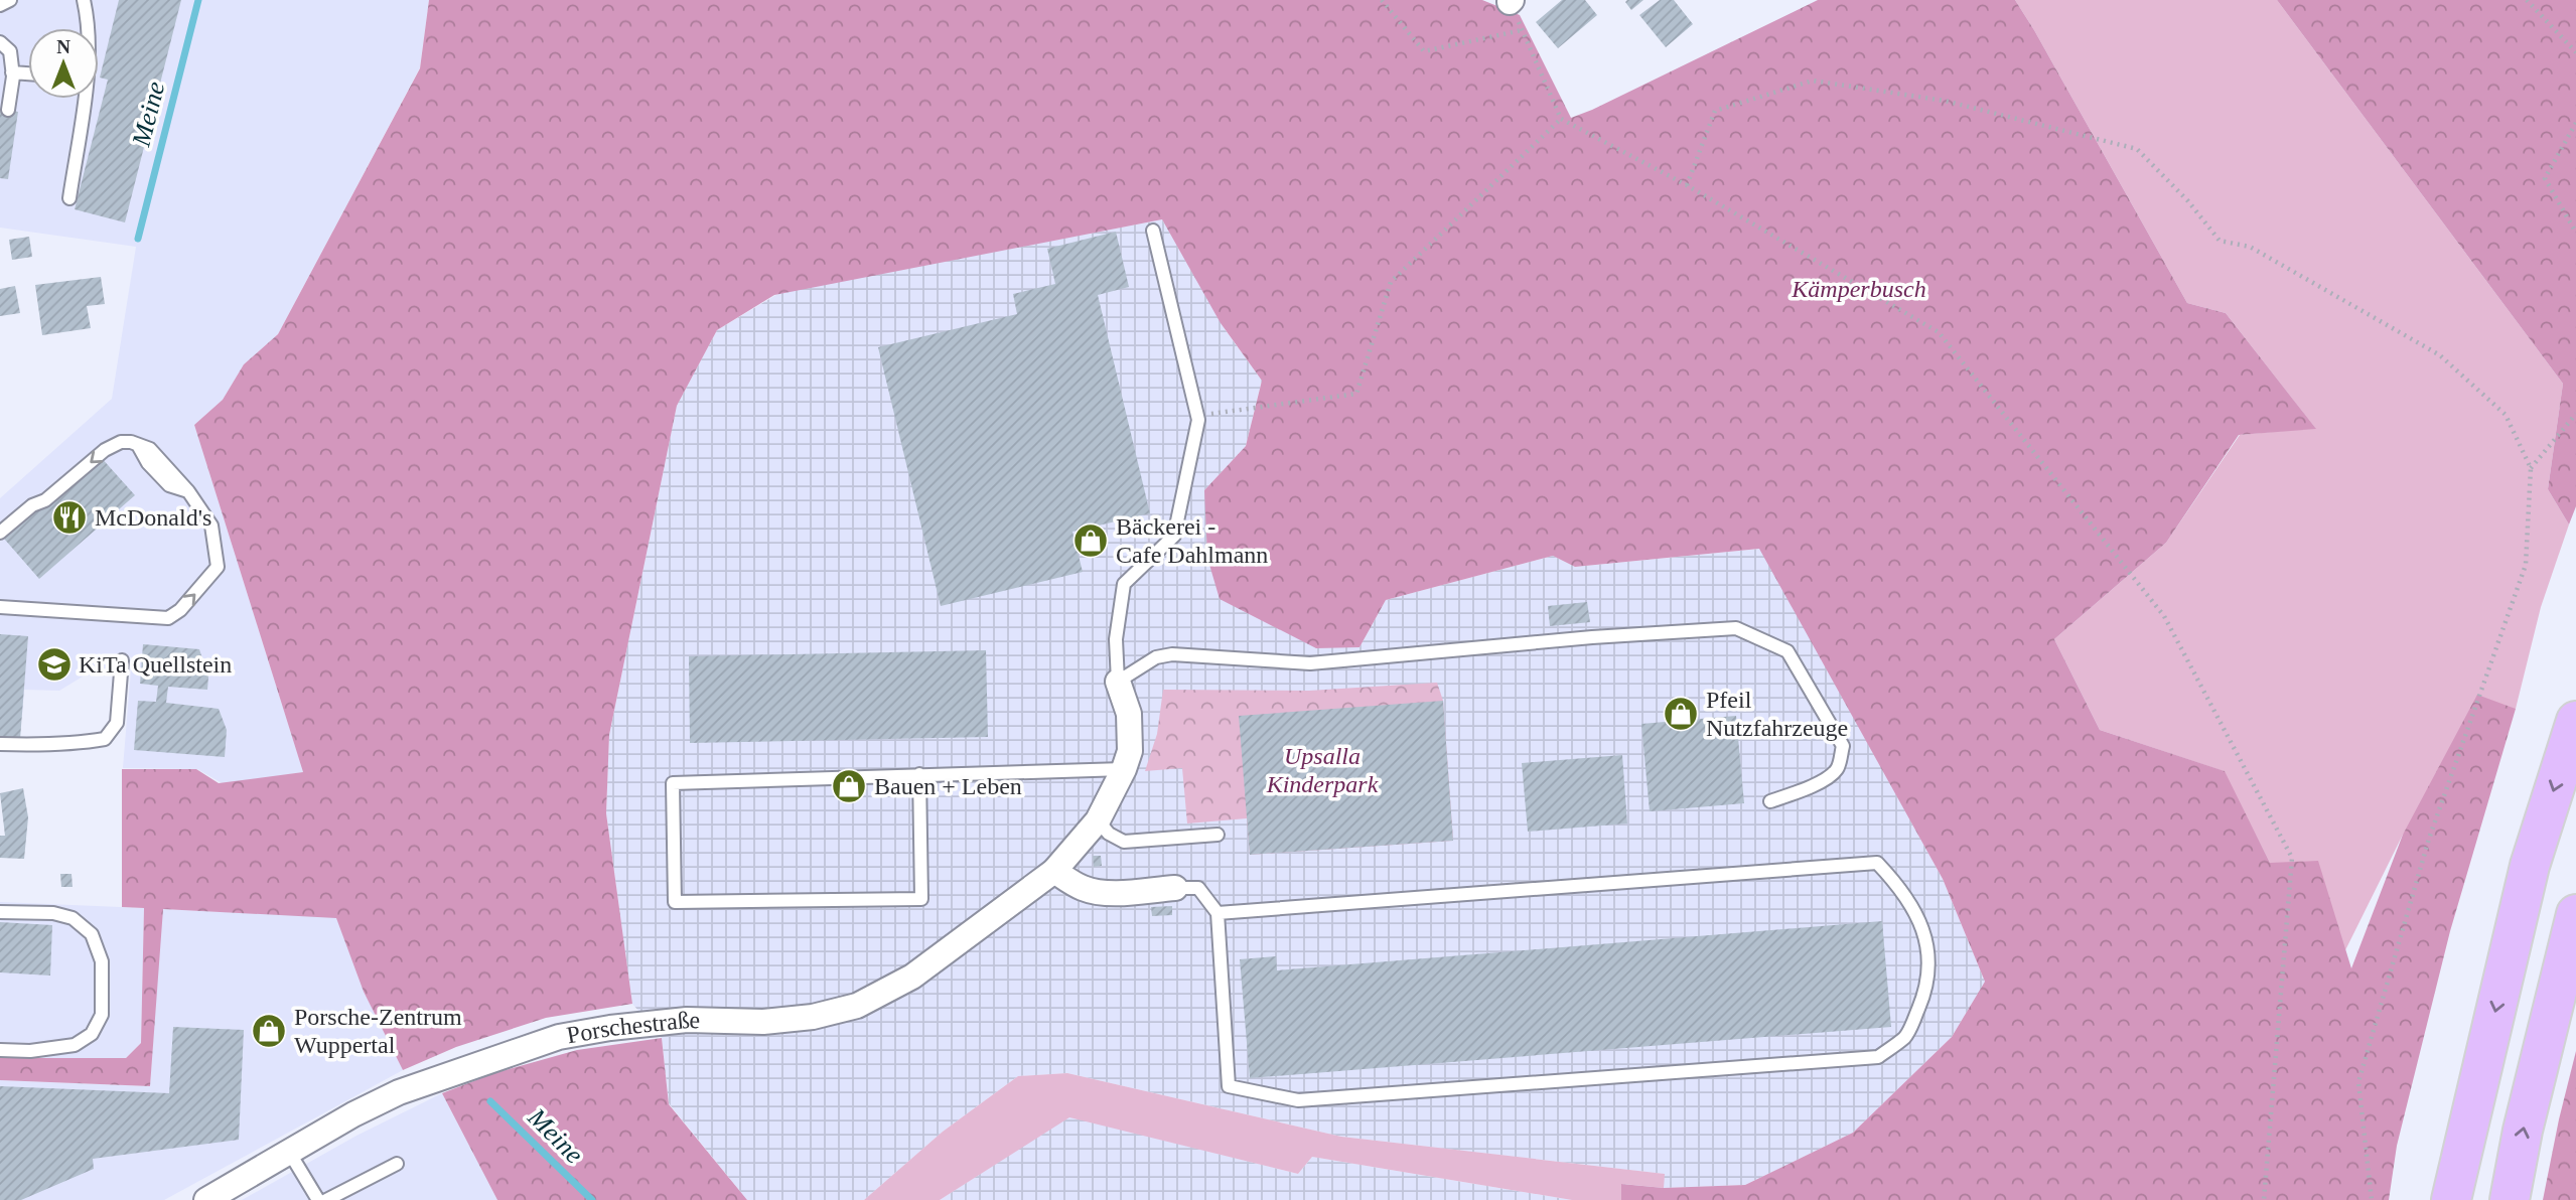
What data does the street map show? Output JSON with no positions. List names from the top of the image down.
{
  "streets": {
    "street": ["Porschestraße"]
  },
  "water": ["Meine"],
  "parks": ["Kämperbusch", "Upsalla Kinderpark"],
  "places": {
    "restaurant": ["McDonald's"],
    "shop": [
      "Bäckerei - Cafe Dahlmann",
      "Pfeil Nutzfahrzeuge",
      "Bauen + Leben",
      "Porsche-Zentrum Wuppertal"
    ],
    "school or university": ["KiTa Quellstein"]
  },
  "north": "top"
}
